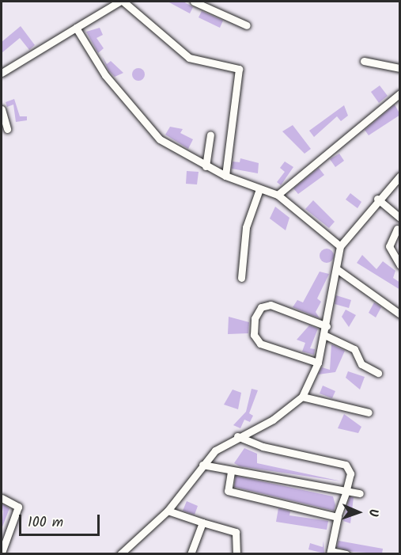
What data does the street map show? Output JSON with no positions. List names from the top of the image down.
{
  "scale_bar": "100 m",
  "north": "right"
}
